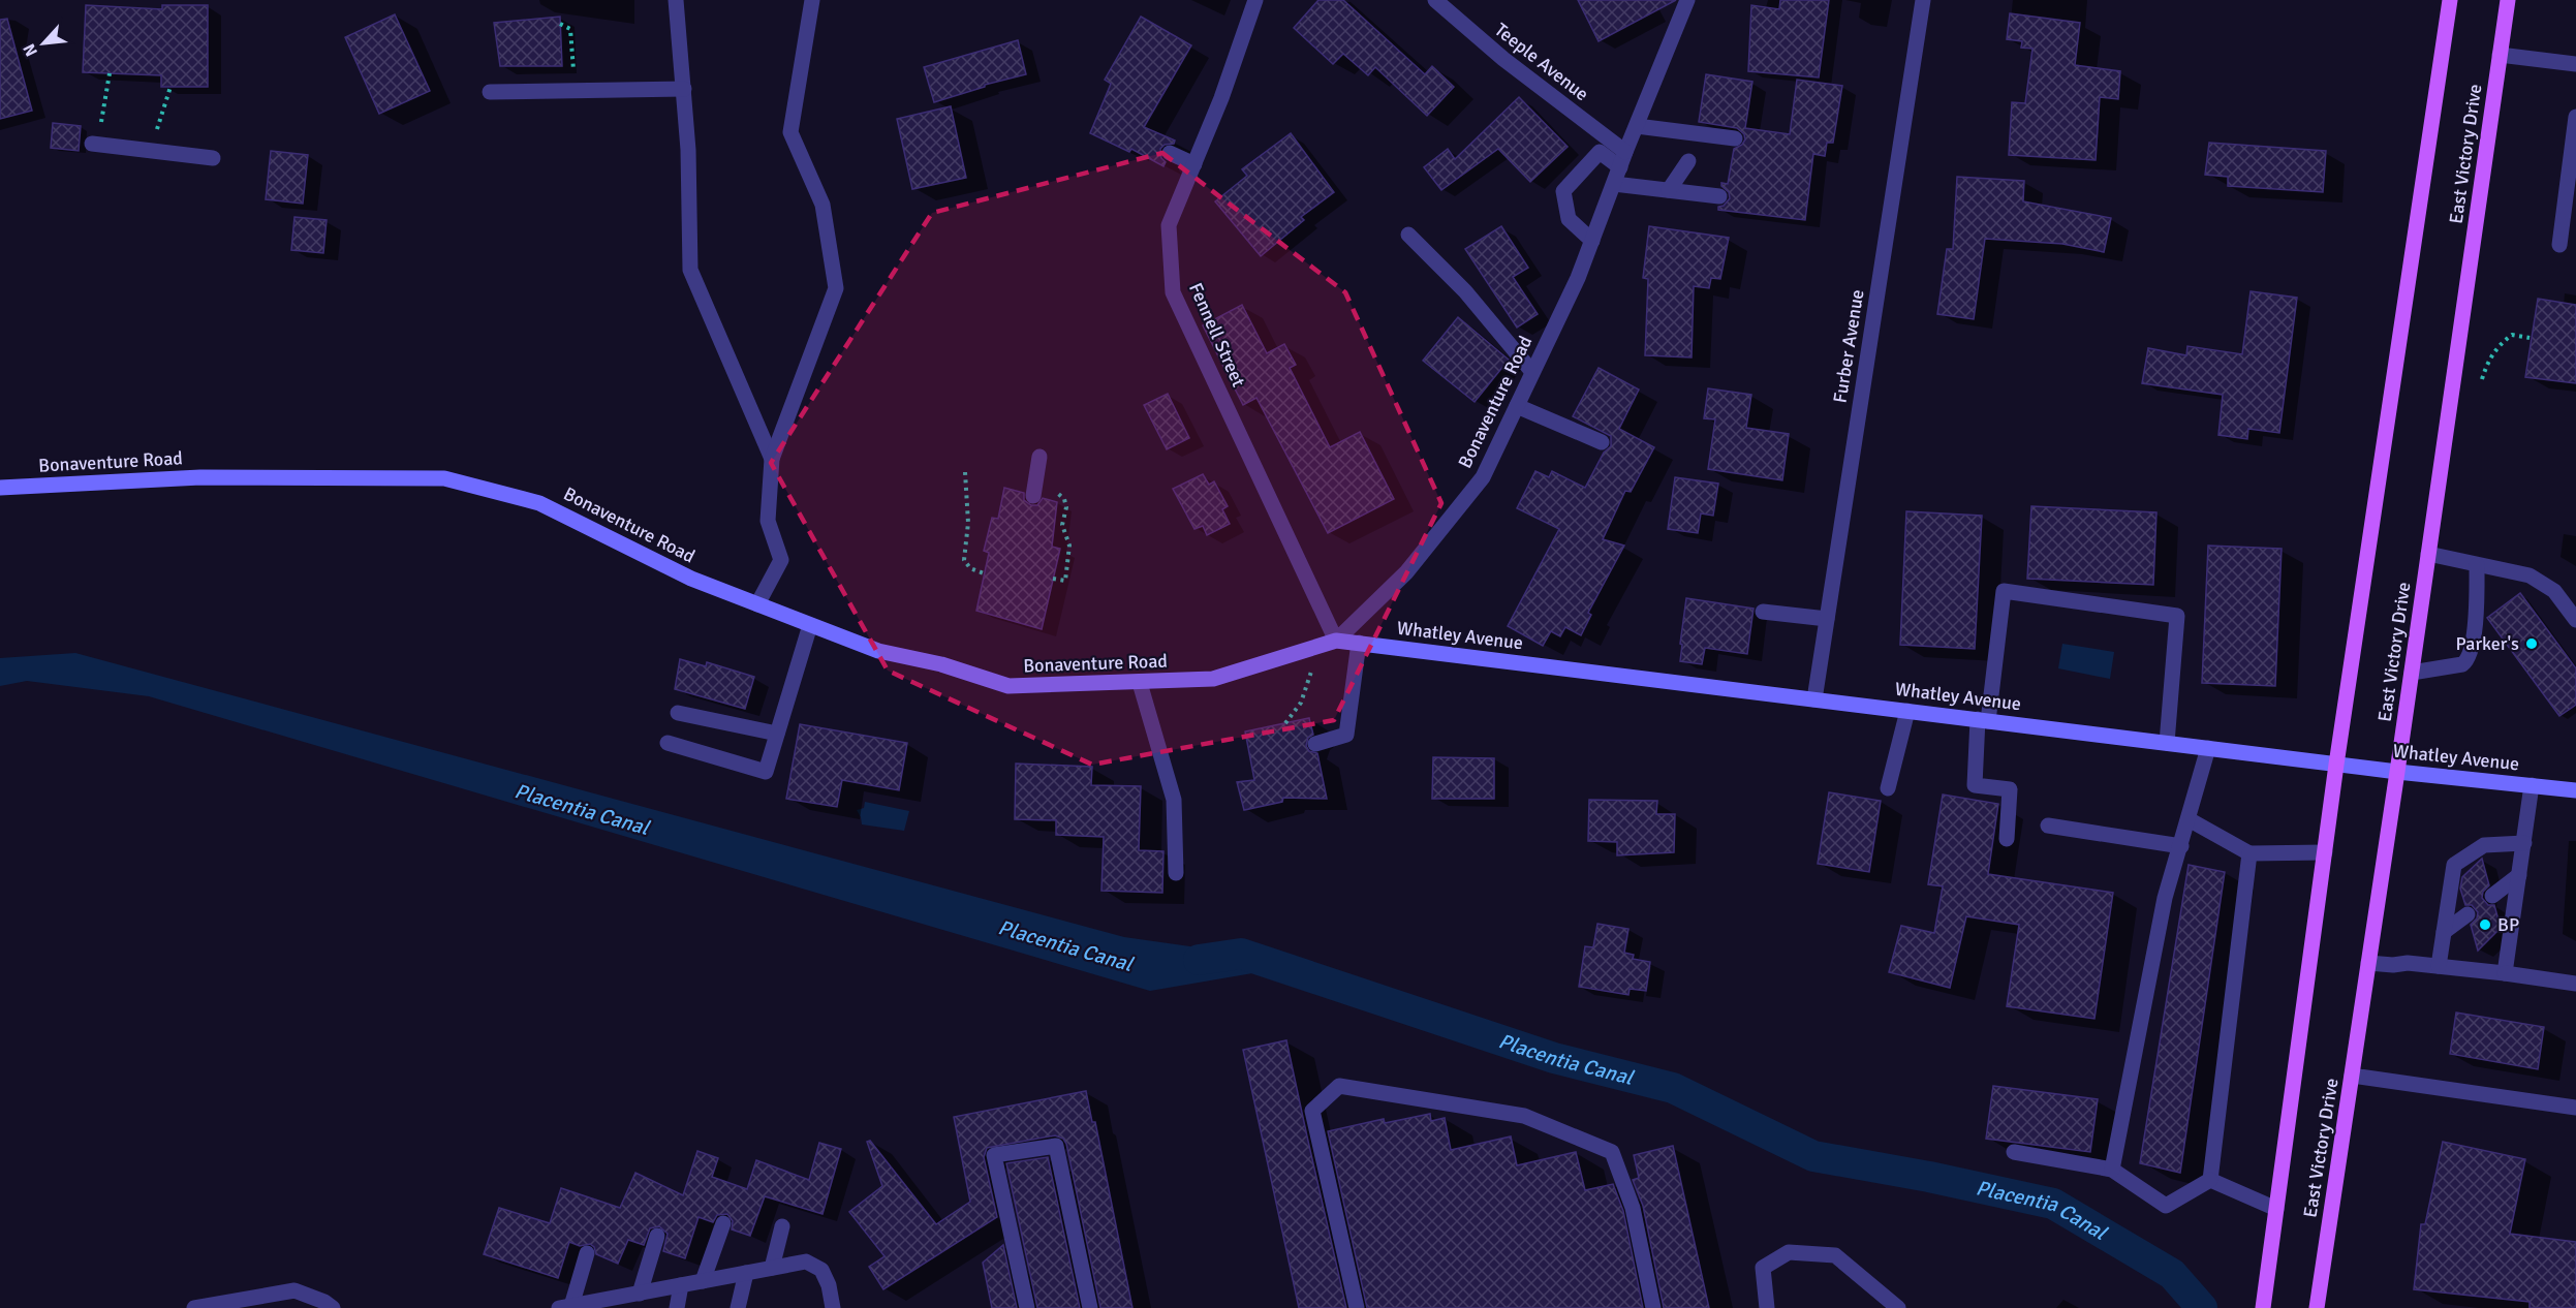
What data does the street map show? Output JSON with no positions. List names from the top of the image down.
{
  "streets": {
    "main road": ["East Victory Drive"],
    "street": [
      "Teeple Avenue",
      "Fennell Street",
      "Furber Avenue",
      "Bonaventure Road",
      "Whatley Avenue"
    ]
  },
  "crossings": [
    ["Teeple Avenue", "Bonaventure Road"],
    ["East Victory Drive", "Whatley Avenue"],
    ["Fennell Street", "Bonaventure Road"],
    ["Fennell Street", "Whatley Avenue"],
    ["Furber Avenue", "Whatley Avenue"],
    ["Bonaventure Road", "Whatley Avenue"]
  ],
  "water": ["Placentia Canal"],
  "places": ["Parker's", "BP"],
  "north": "bottom left"
}
